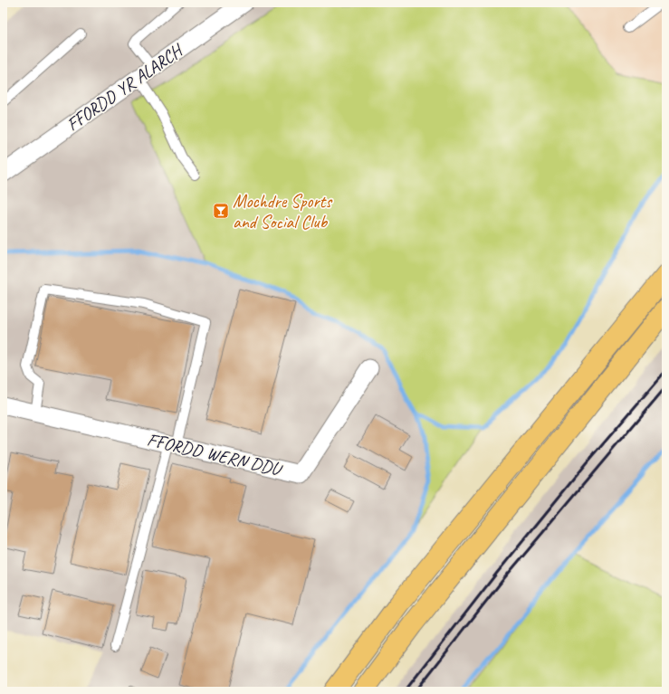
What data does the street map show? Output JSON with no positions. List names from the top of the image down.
{
  "streets": {
    "street": ["FFORDD YR ALARCH", "FFORDD WERN DDU"]
  },
  "places": {
    "bar": ["Mochdre Sports and Social Club"]
  }
}
